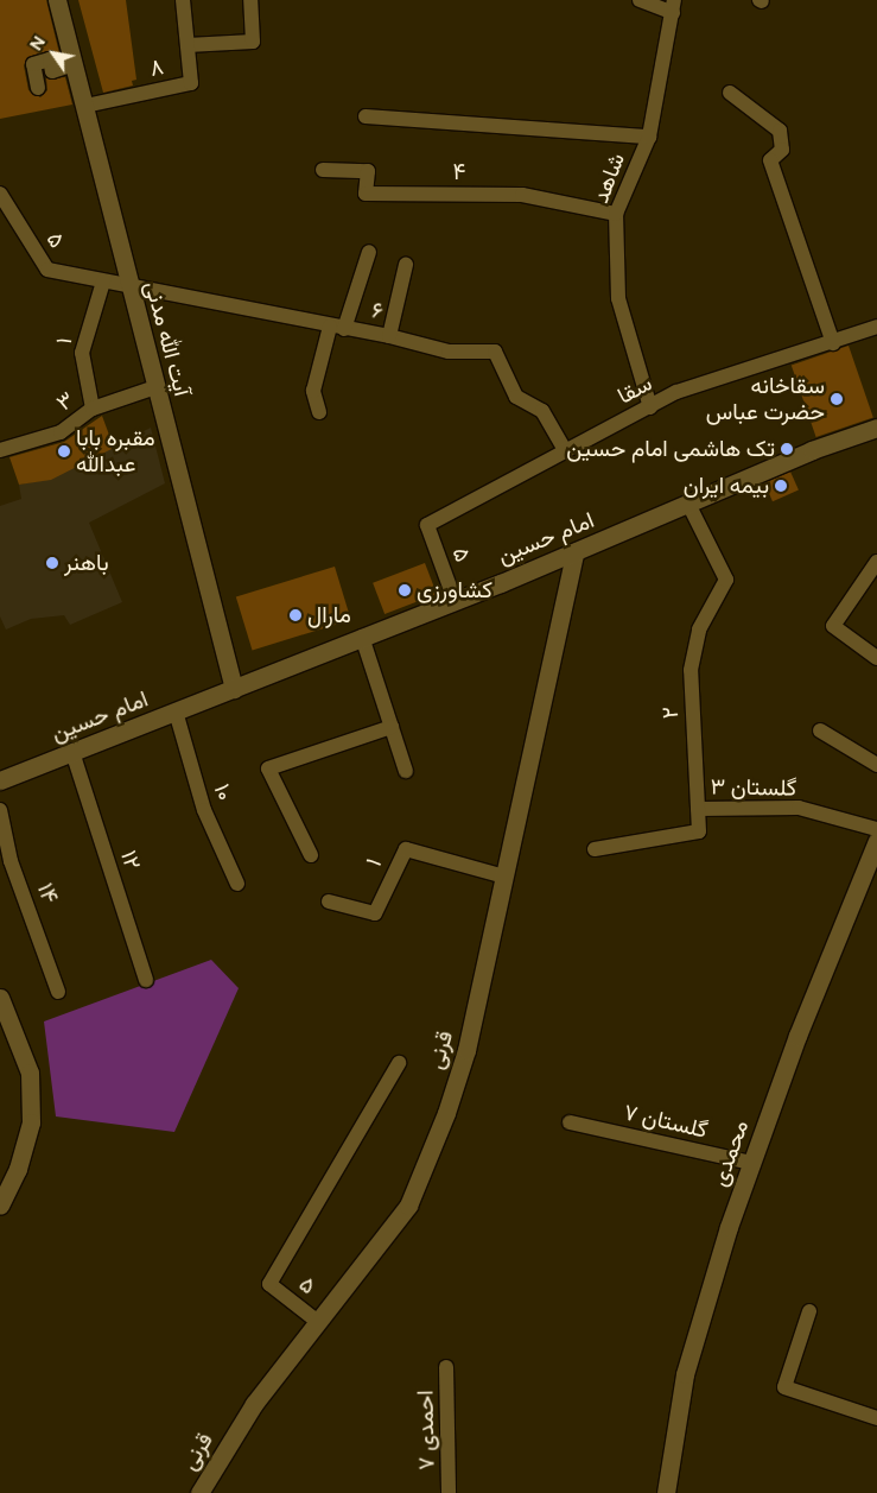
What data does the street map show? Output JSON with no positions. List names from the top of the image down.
{
  "streets": {
    "street": [
      "۸",
      "۴",
      "شاهد",
      "۵",
      "۶",
      "آیت الله مدنی",
      "۱",
      "سقا",
      "۳",
      "امام حسین",
      "۲",
      "گلستان ۳",
      "۱۰",
      "۱۲",
      "۱۴",
      "قرنی",
      "گلستان ۷",
      "محمدی",
      "احمدی ۷"
    ]
  },
  "crossings": [
    ["۸", "آیت الله مدنی"],
    ["۴", "شاهد"],
    ["شاهد", "سقا"],
    ["۵", "۶"],
    ["۵", "آیت الله مدنی"],
    ["۵", "۱"],
    ["۵", "سقا"],
    ["۵", "امام حسین"],
    ["۵", "قرنی"],
    ["۶", "آیت الله مدنی"],
    ["۶", "سقا"],
    ["آیت الله مدنی", "۳"],
    ["آیت الله مدنی", "امام حسین"],
    ["۱", "۳"],
    ["۱", "قرنی"],
    ["امام حسین", "۲"],
    ["امام حسین", "۱۰"],
    ["امام حسین", "۱۲"],
    ["امام حسین", "قرنی"],
    ["۲", "گلستان ۳"],
    ["گلستان ۷", "محمدی"]
  ],
  "places": [
    "سقاخانه حضرت عباس",
    "تک هاشمی امام حسین",
    "مقبره بابا عبدالله",
    "بیمه ایران",
    "باهنر",
    "کشاورزی",
    "مارال"
  ],
  "north": "top left"
}
